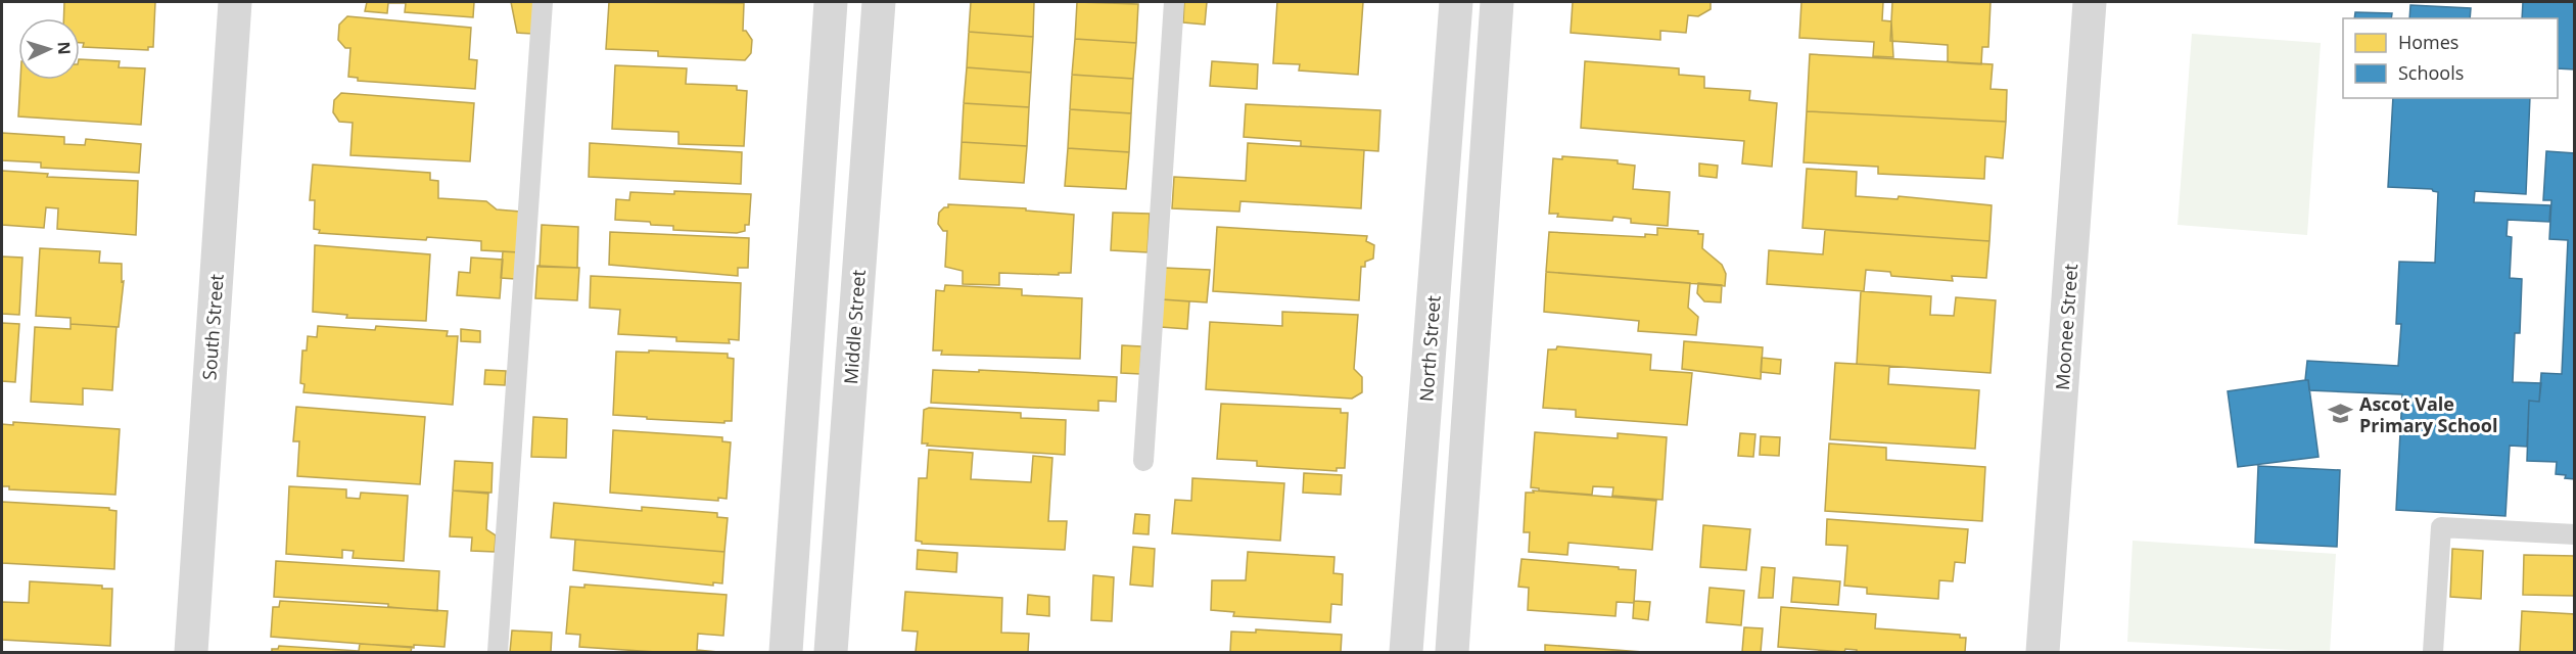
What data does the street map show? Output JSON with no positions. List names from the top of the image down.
{
  "streets": {
    "street": [
      "South Street",
      "Middle Street",
      "Moonee Street",
      "North Street"
    ]
  },
  "places": {
    "school or university": ["Ascot Vale Primary School"]
  },
  "legend": ["Homes", "Schools"],
  "north": "right"
}
